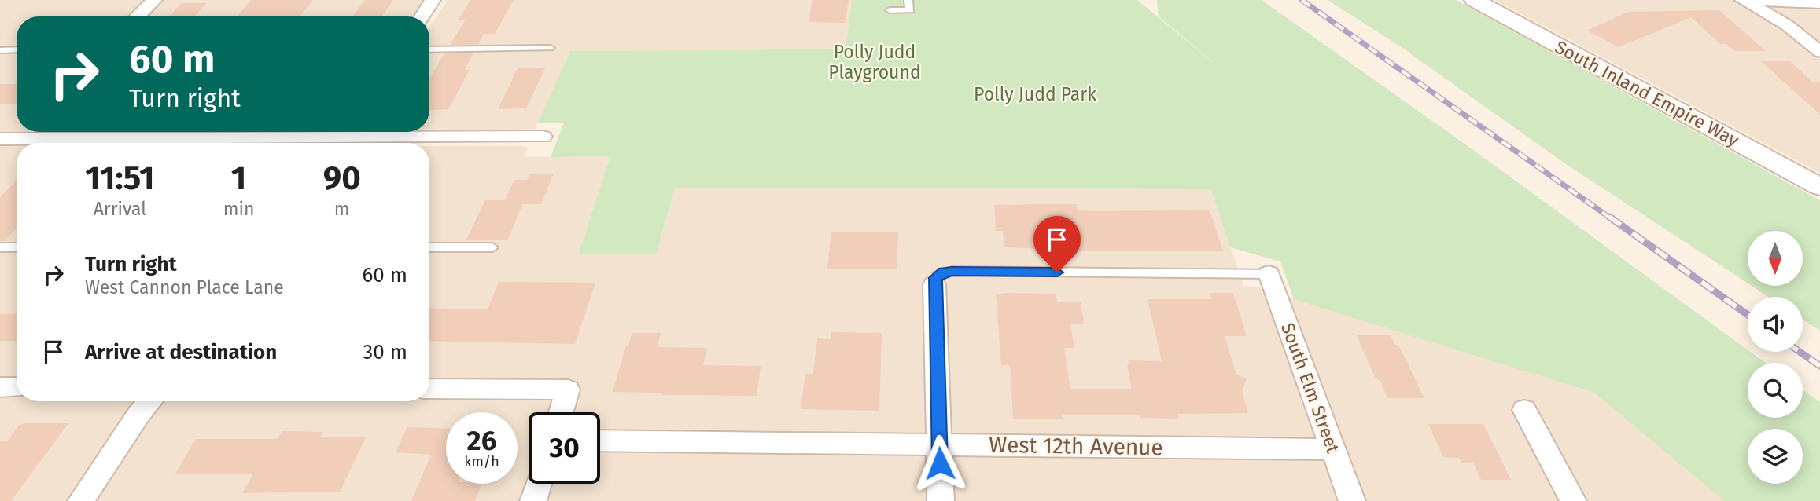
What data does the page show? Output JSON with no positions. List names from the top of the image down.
{
  "streets": {
    "street": ["South Inland Empire Way", "South Elm Street", "West 12th Avenue"]
  },
  "crossings": [
    ["South Elm Street", "West 12th Avenue"]
  ],
  "parks": ["Polly Judd Playground", "Polly Judd Park"],
  "north": "bottom",
  "page": {
    "turn": ["60 m", "Turn right"],
    "eta": [
      "11:51",
      "Arrival",
      "1",
      "min",
      "90",
      "m"
    ],
    "list": [
      {
        "name": "Turn right",
        "note": "West Cannon Place Lane",
        "value": "60 m"
      },
      {
        "name": "Arrive at destination",
        "value": "30 m"
      }
    ],
    "speed": "26 km/h",
    "limit": "30"
  }
}
